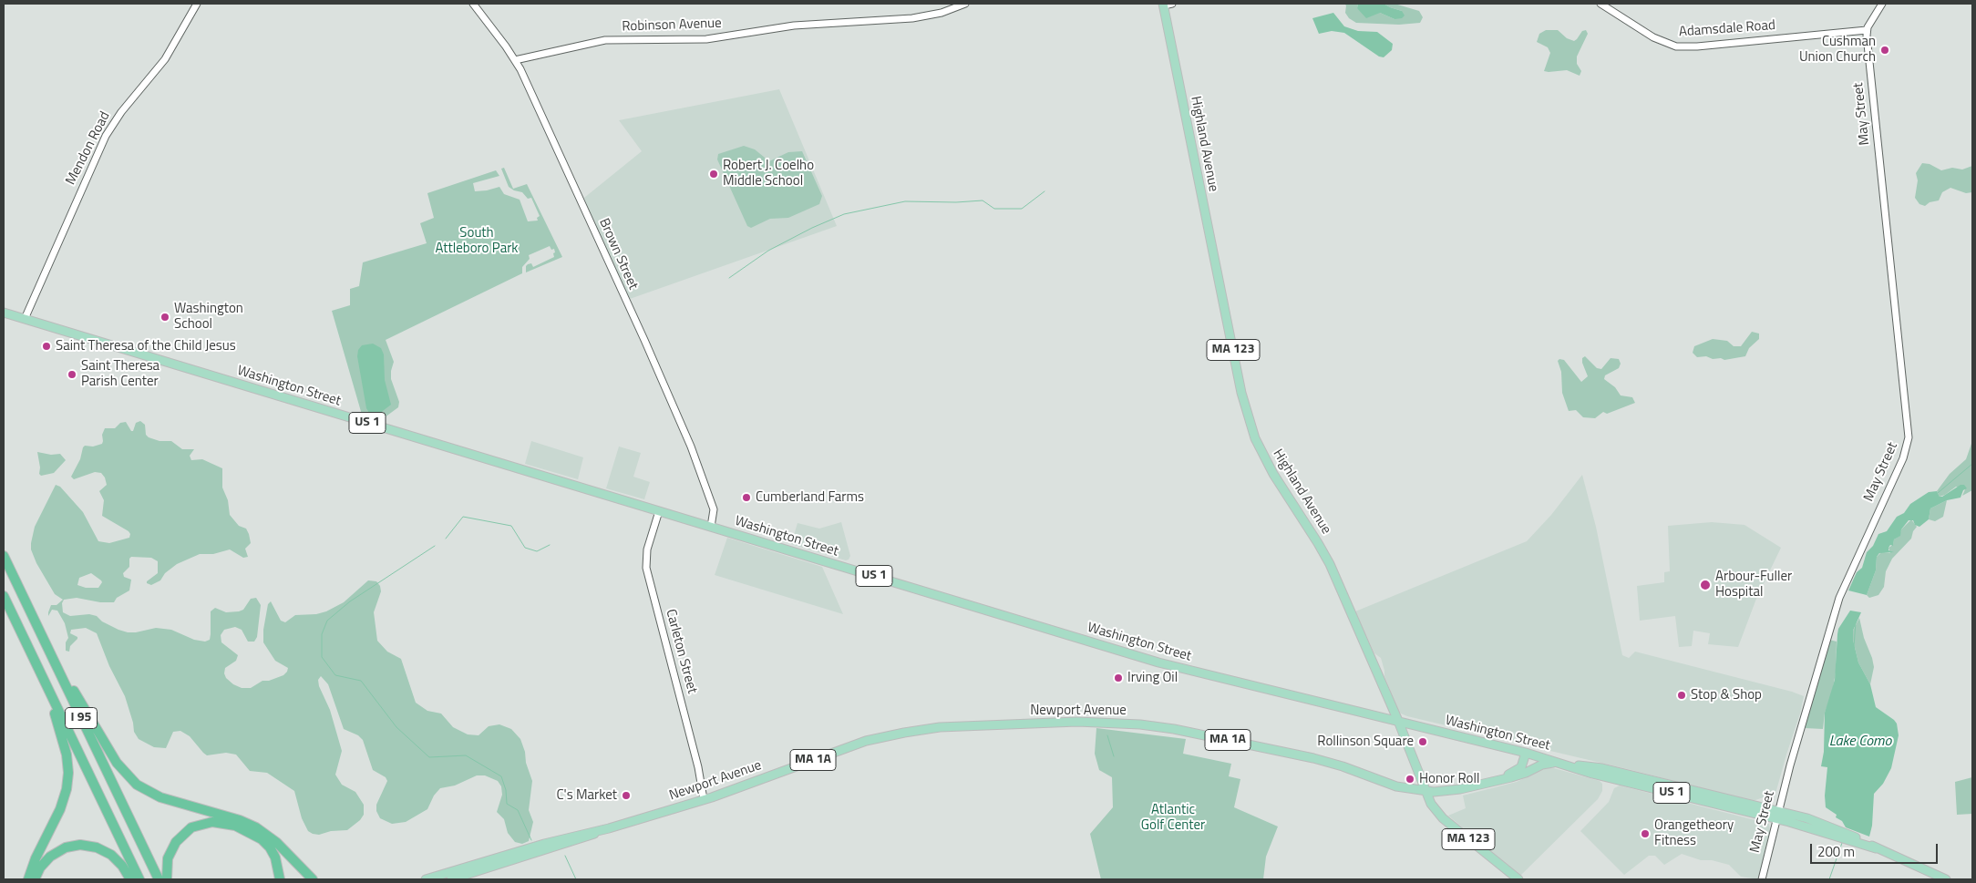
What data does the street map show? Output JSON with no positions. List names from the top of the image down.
{
  "streets": {
    "highway": ["I 95"],
    "main road": [
      "Highland Avenue",
      "MA 123",
      "Washington Street",
      "US 1",
      "Newport Avenue",
      "MA 1A"
    ],
    "street": [
      "Robinson Avenue",
      "Adamsdale Road",
      "May Street",
      "Mendon Road",
      "Brown Street",
      "Carleton Street"
    ]
  },
  "crossings": [
    ["Robinson Avenue", "Brown Street"],
    ["Adamsdale Road", "May Street"],
    ["May Street", "Washington Street"],
    ["Highland Avenue", "MA 123"],
    ["Highland Avenue", "Washington Street"],
    ["Highland Avenue", "Newport Avenue"],
    ["Highland Avenue", "MA 1A"],
    ["Mendon Road", "Washington Street"],
    ["Brown Street", "Washington Street"],
    ["MA 123", "Newport Avenue"],
    ["MA 123", "MA 1A"],
    ["Washington Street", "Carleton Street"],
    ["Washington Street", "MA 1A"],
    ["Carleton Street", "Newport Avenue"],
    ["Newport Avenue", "MA 1A"]
  ],
  "water": ["Lake Como"],
  "parks": ["South Attleboro Park", "Atlantic Golf Center"],
  "places": [
    "Cushman Union Church",
    "Robert J. Coelho Middle School",
    "Washington School",
    "Saint Theresa of the Child Jesus",
    "Saint Theresa Parish Center",
    "Cumberland Farms",
    "Arbour-Fuller Hospital",
    "Irving Oil",
    "Stop & Shop",
    "Rollinson Square",
    "Honor Roll",
    "C's Market",
    "Orangetheory Fitness"
  ],
  "scale_bar": "200 m"
}
